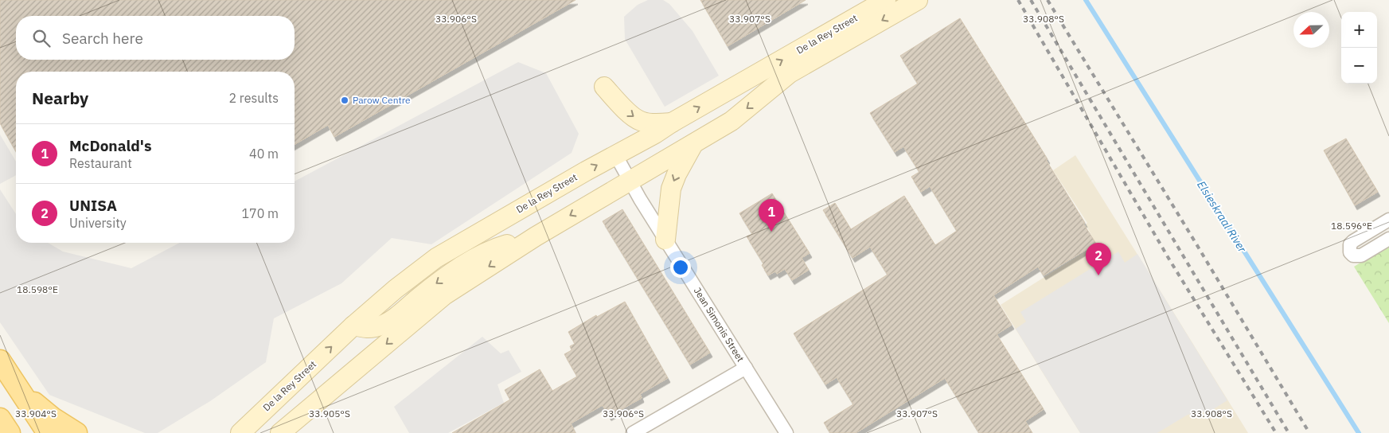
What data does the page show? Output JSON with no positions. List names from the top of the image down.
{
  "streets": {
    "main road": ["De la Rey Street"],
    "street": ["Jean Simonis Street"]
  },
  "crossings": [
    ["De la Rey Street", "Jean Simonis Street"]
  ],
  "water": ["Elsieskraal River"],
  "places": ["Parow Centre"],
  "north": "left",
  "page": {
    "map_buttons": ["+", "−"],
    "search": "Search here",
    "heading": ["Nearby", "2 results"],
    "list": [
      {
        "mark": "1",
        "name": "McDonald's",
        "note": "Restaurant",
        "value": "40 m"
      },
      {
        "mark": "2",
        "name": "UNISA",
        "note": "University",
        "value": "170 m"
      }
    ],
    "pins": ["1", "2"]
  },
  "coordinates": [
    "33.906°S",
    "33.907°S",
    "33.908°S",
    "18.596°E",
    "18.598°E",
    "33.904°S",
    "33.905°S"
  ]
}
